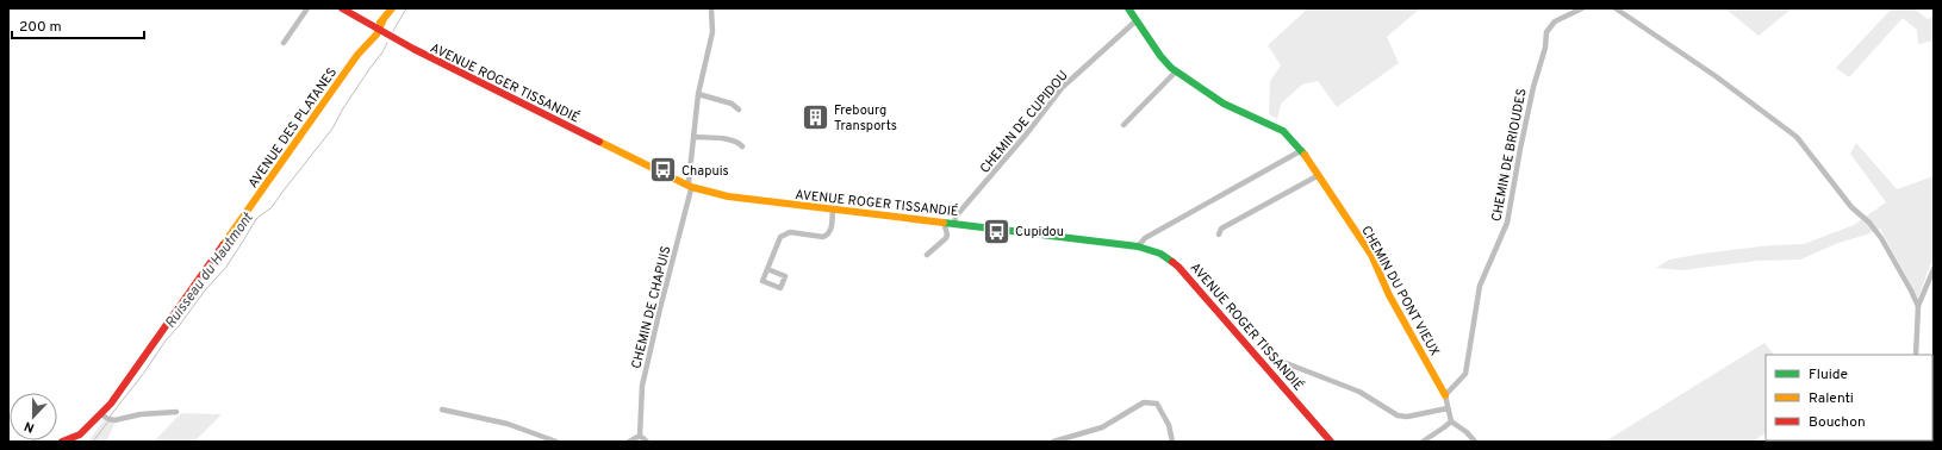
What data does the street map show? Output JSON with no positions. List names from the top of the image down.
{
  "streets": {
    "main road": ["AVENUE ROGER TISSANDIÉ", "AVENUE DES PLATANES", "CHEMIN DU PONT VIEUX"],
    "street": ["CHEMIN DE CUPIDOU", "CHEMIN DE BRIOUDES", "CHEMIN DE CHAPUIS"]
  },
  "crossings": [
    ["AVENUE ROGER TISSANDIÉ", "CHEMIN DE CUPIDOU"],
    ["AVENUE ROGER TISSANDIÉ", "AVENUE DES PLATANES"],
    ["AVENUE ROGER TISSANDIÉ", "CHEMIN DE CHAPUIS"],
    ["CHEMIN DE CUPIDOU", "CHEMIN DU PONT VIEUX"],
    ["CHEMIN DE BRIOUDES", "CHEMIN DU PONT VIEUX"]
  ],
  "water": ["Ruisseau du Hautmont"],
  "places": {
    "building": ["Frebourg Transports"],
    "bus stop": ["Chapuis", "Cupidou"]
  },
  "legend": ["Fluide", "Ralenti", "Bouchon"],
  "scale_bar": "200 m",
  "north": "bottom"
}
